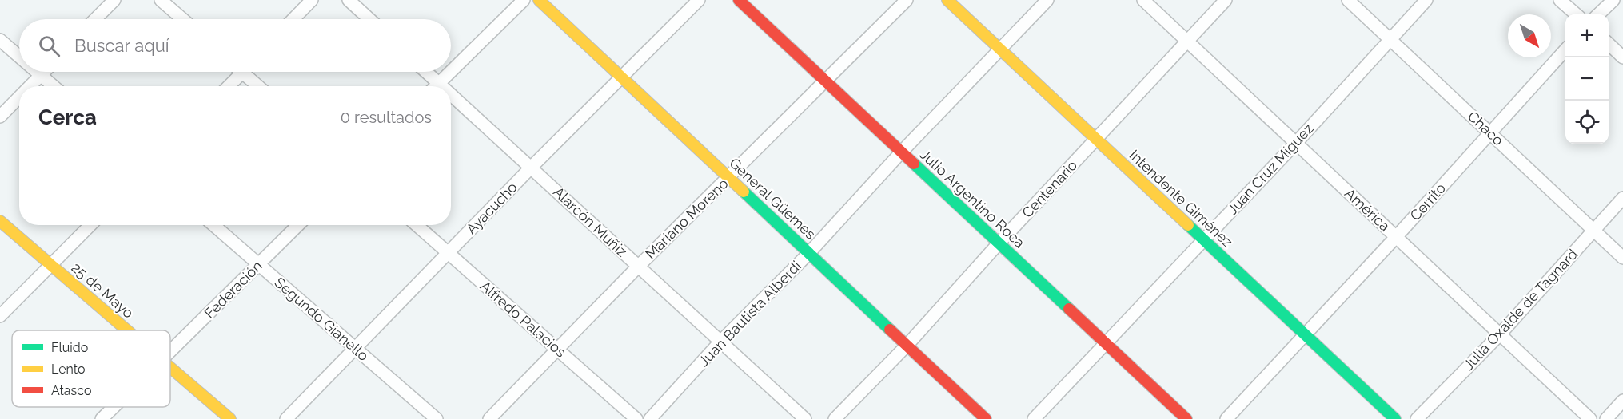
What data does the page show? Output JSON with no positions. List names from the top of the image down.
{
  "streets": {
    "street": [
      "Chaco",
      "Juan Cruz Míguez",
      "Centenario",
      "General Güemes",
      "Julio Argentino Roca",
      "Intendente Giménez",
      "Cerrito",
      "Ayacucho",
      "América",
      "Mariano Moreno",
      "Alarcón Muñiz",
      "Federación",
      "25 de Mayo",
      "Julia Oxalde de Tagnard",
      "Juan Bautista Alberdi",
      "Segundo Gianello",
      "Alfredo Palacios"
    ]
  },
  "crossings": [
    ["Chaco", "Juan Cruz Míguez"],
    ["Chaco", "Cerrito"],
    ["Chaco", "Julia Oxalde de Tagnard"],
    ["Juan Cruz Míguez", "Julio Argentino Roca"],
    ["Juan Cruz Míguez", "Intendente Giménez"],
    ["Juan Cruz Míguez", "América"],
    ["Centenario", "General Güemes"],
    ["Centenario", "Julio Argentino Roca"],
    ["Centenario", "Intendente Giménez"],
    ["Centenario", "América"],
    ["General Güemes", "Ayacucho"],
    ["General Güemes", "Mariano Moreno"],
    ["General Güemes", "Juan Bautista Alberdi"],
    ["Julio Argentino Roca", "Mariano Moreno"],
    ["Julio Argentino Roca", "Juan Bautista Alberdi"],
    ["Intendente Giménez", "Cerrito"],
    ["Intendente Giménez", "Juan Bautista Alberdi"],
    ["Cerrito", "América"],
    ["Ayacucho", "Alarcón Muñiz"],
    ["Ayacucho", "Segundo Gianello"],
    ["Ayacucho", "Alfredo Palacios"],
    ["América", "Julia Oxalde de Tagnard"],
    ["Mariano Moreno", "Alarcón Muñiz"],
    ["Mariano Moreno", "Alfredo Palacios"],
    ["Alarcón Muñiz", "Juan Bautista Alberdi"],
    ["Federación", "Segundo Gianello"]
  ],
  "legend": ["Fluido", "Lento", "Atasco"],
  "north": "bottom right",
  "page": {
    "map_buttons": ["+", "−"],
    "search": "Buscar aquí",
    "heading": ["Cerca", "0 resultados"]
  }
}
